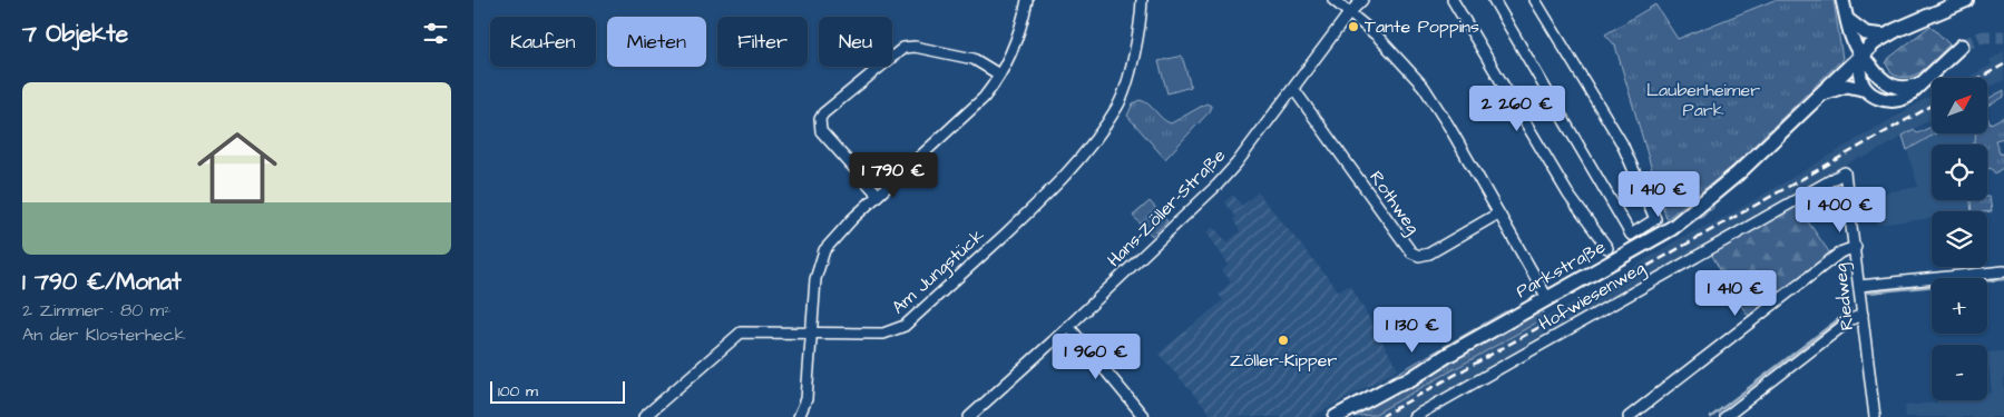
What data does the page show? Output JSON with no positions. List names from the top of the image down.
{
  "streets": {
    "main road": ["Parkstraße"],
    "street": [
      "Rothweg",
      "Hans-Zöller-Straße",
      "Am Jungstück",
      "Hofwiesenweg",
      "Riedweg"
    ]
  },
  "crossings": [
    ["Rothweg", "Hans-Zöller-Straße"],
    ["Hofwiesenweg", "Riedweg"]
  ],
  "parks": ["Laubenheimer Park"],
  "places": ["Tante Poppins", "Zöller-Kipper"],
  "scale_bar": "100 m",
  "north": "top right",
  "page": {
    "heading": "7 Objekte",
    "chip": [
      "Kaufen",
      "Mieten",
      "Filter",
      "Neu"
    ],
    "list": [
      {
        "name": "1 790 €/Monat",
        "note": "2 Zimmer · 80 m² · An der Klosterheck"
      }
    ],
    "map_buttons": ["+", "−"],
    "price": [
      "2 260 €",
      "1 790 €",
      "1 410 €",
      "1 400 €",
      "1 410 €",
      "1 130 €",
      "1 960 €"
    ],
    "scale": "100 m"
  }
}
